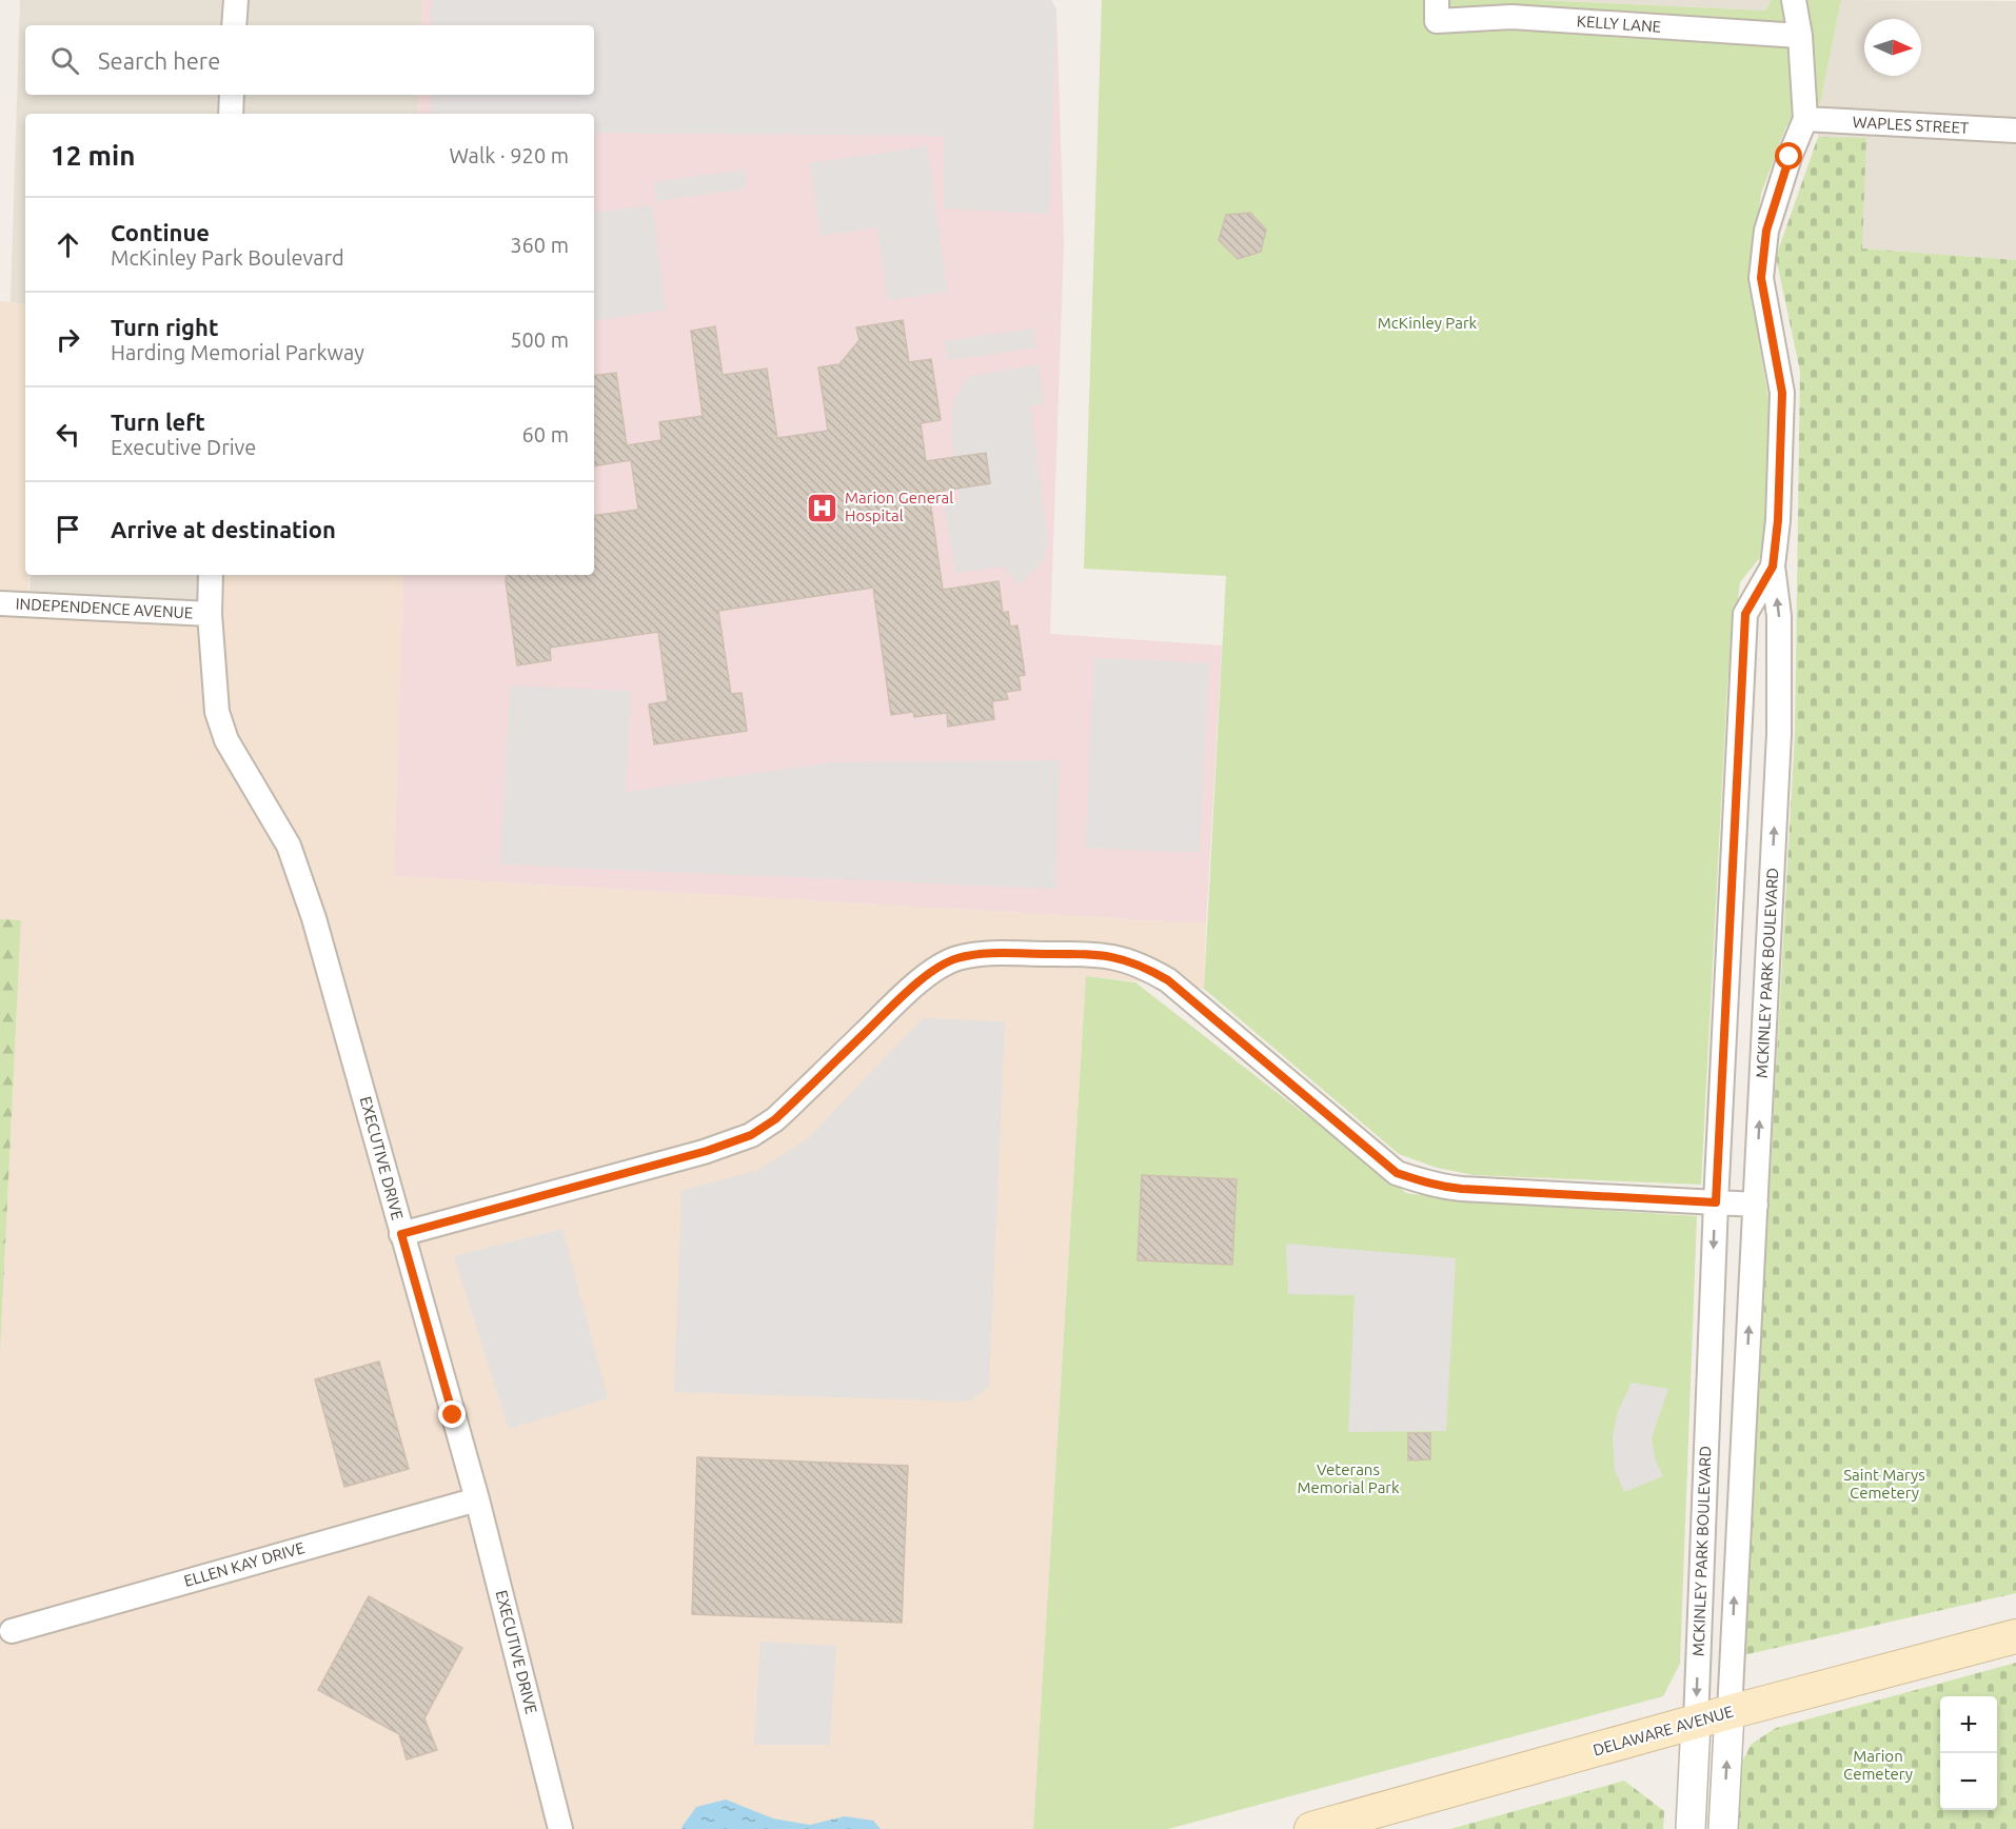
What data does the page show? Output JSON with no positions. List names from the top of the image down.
{
  "streets": {
    "main road": ["DELAWARE AVENUE"],
    "street": [
      "KELLY LANE",
      "WAPLES STREET",
      "INDEPENDENCE AVENUE",
      "MCKINLEY PARK BOULEVARD",
      "EXECUTIVE DRIVE",
      "ELLEN KAY DRIVE"
    ]
  },
  "crossings": [
    ["KELLY LANE", "MCKINLEY PARK BOULEVARD"],
    ["WAPLES STREET", "MCKINLEY PARK BOULEVARD"],
    ["INDEPENDENCE AVENUE", "EXECUTIVE DRIVE"],
    ["MCKINLEY PARK BOULEVARD", "DELAWARE AVENUE"],
    ["EXECUTIVE DRIVE", "ELLEN KAY DRIVE"]
  ],
  "parks": [
    "McKinley Park",
    "Veterans Memorial Park",
    "Saint Marys Cemetery",
    "Marion Cemetery"
  ],
  "places": {
    "hospital": ["Marion General Hospital"]
  },
  "north": "right",
  "page": {
    "search": "Search here",
    "heading": ["12 min", "Walk · 920 m"],
    "list": [
      ["Continue", "McKinley Park Boulevard", "360 m"],
      ["Turn right", "Harding Memorial Parkway", "500 m"],
      ["Turn left", "Executive Drive", "60 m"],
      "Arrive at destination"
    ],
    "map_buttons": ["+", "−"]
  }
}
